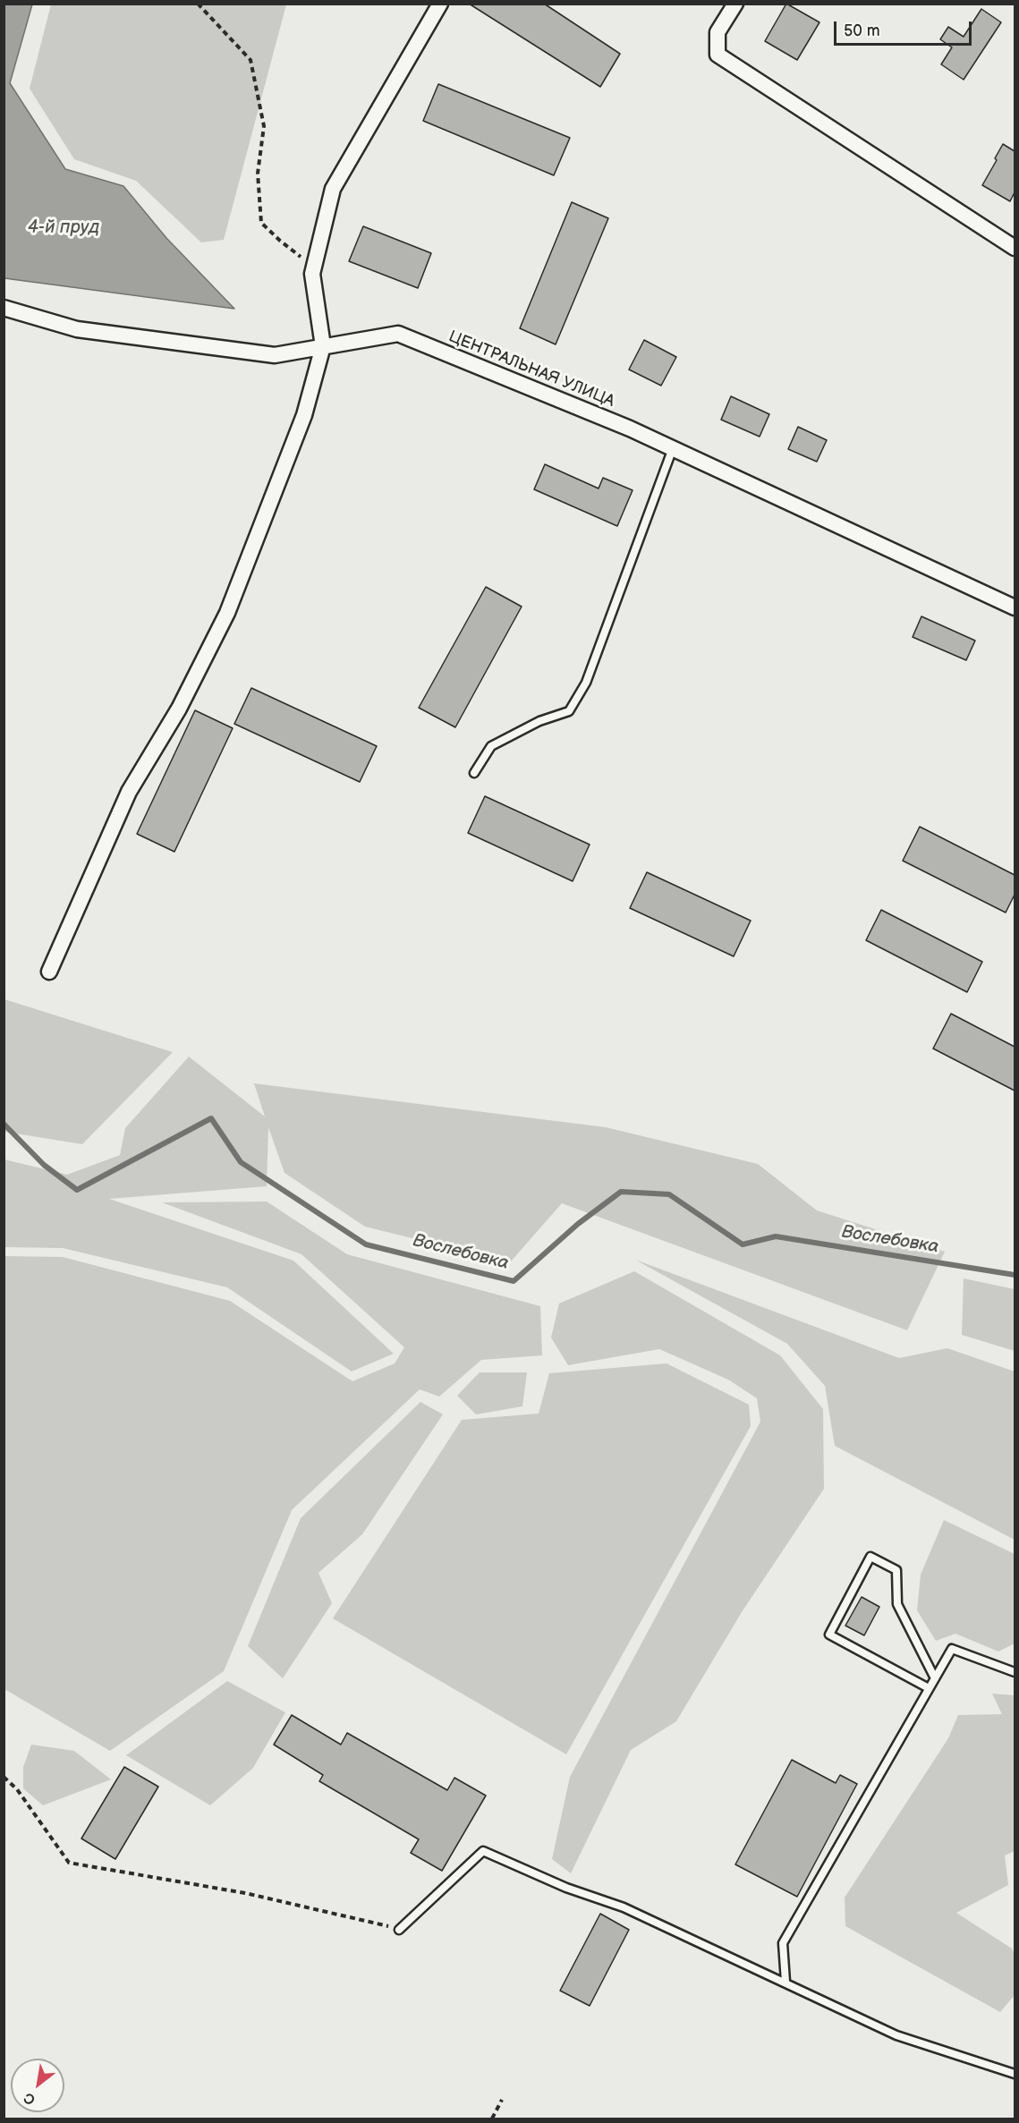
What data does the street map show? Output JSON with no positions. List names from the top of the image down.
{
  "streets": {
    "street": ["ЦЕНТРАЛЬНАЯ УЛИЦА"]
  },
  "water": ["4-й пруд", "Вослебовка"],
  "scale_bar": "50 m",
  "north": "bottom left"
}
